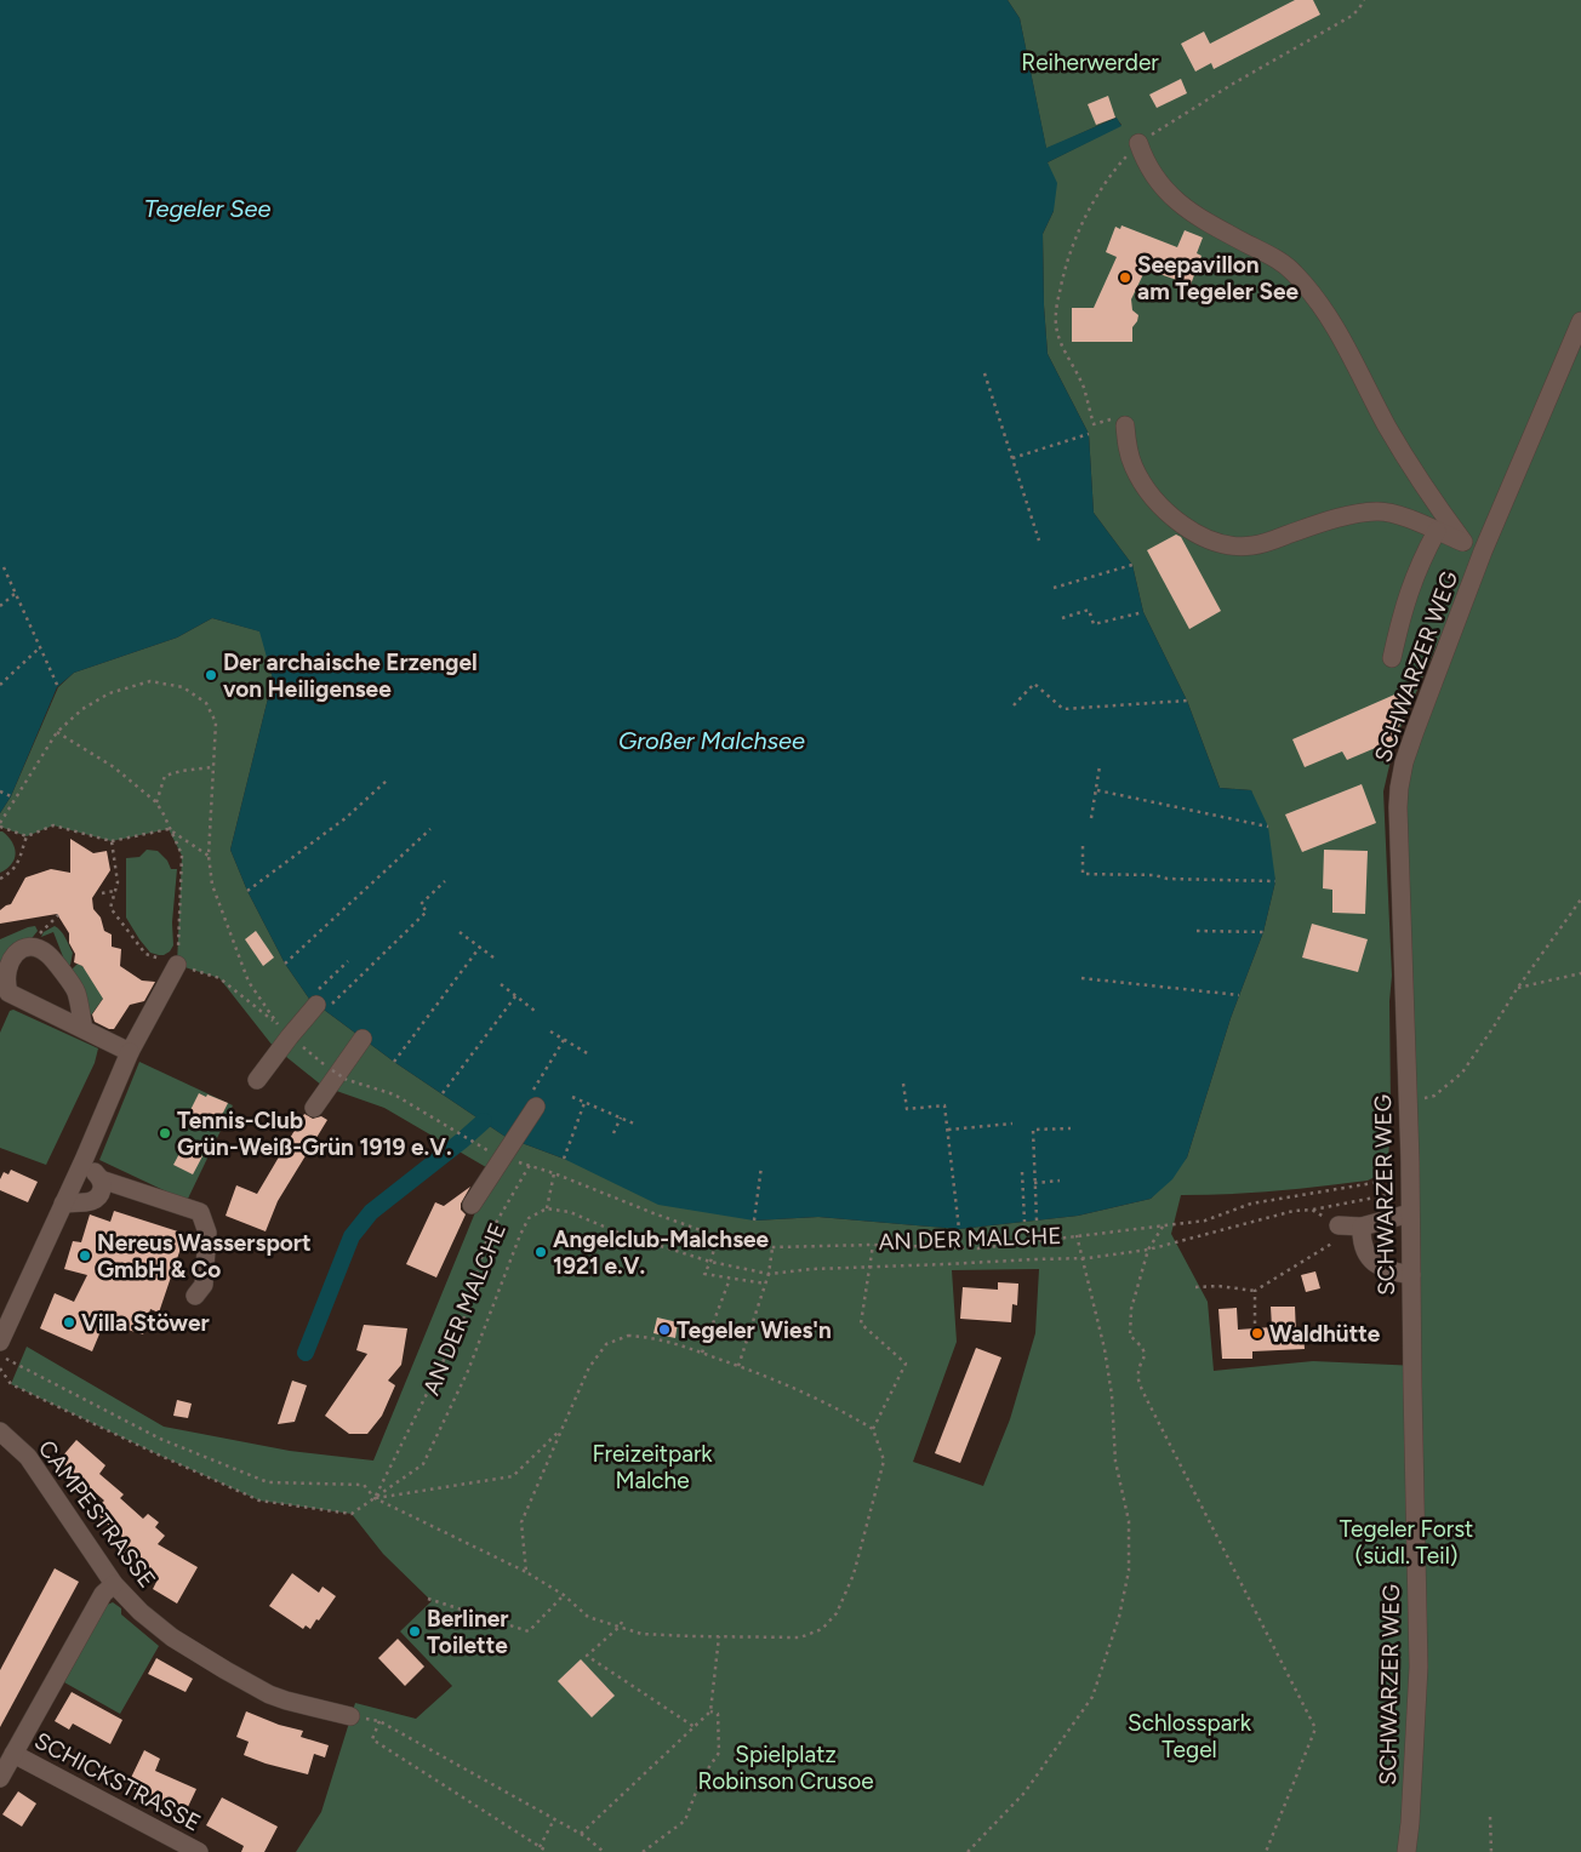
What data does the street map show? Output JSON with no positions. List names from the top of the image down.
{
  "streets": {
    "street": ["SCHWARZER WEG", "CAMPESTRASSE", "SCHICKSTRASSE"],
    "path": ["AN DER MALCHE"]
  },
  "crossings": [
    ["SCHWARZER WEG", "AN DER MALCHE"]
  ],
  "water": ["Tegeler See", "Großer Malchsee"],
  "parks": [
    "Reiherwerder",
    "Freizeitpark Malche",
    "Tegeler Forst (südl. Teil)",
    "Schlosspark Tegel",
    "Spielplatz Robinson Crusoe"
  ],
  "places": [
    "Seepavillon am Tegeler See",
    "Der archaische Erzengel von Heiligensee",
    "Tennis-Club Grün-Weiß-Grün 1919 e.V.",
    "Angelclub-Malchsee 1921 e.V.",
    "Nereus Wassersport GmbH & Co",
    "Villa Stöwer",
    "Tegeler Wies'n",
    "Waldhütte",
    "Berliner Toilette"
  ]
}
